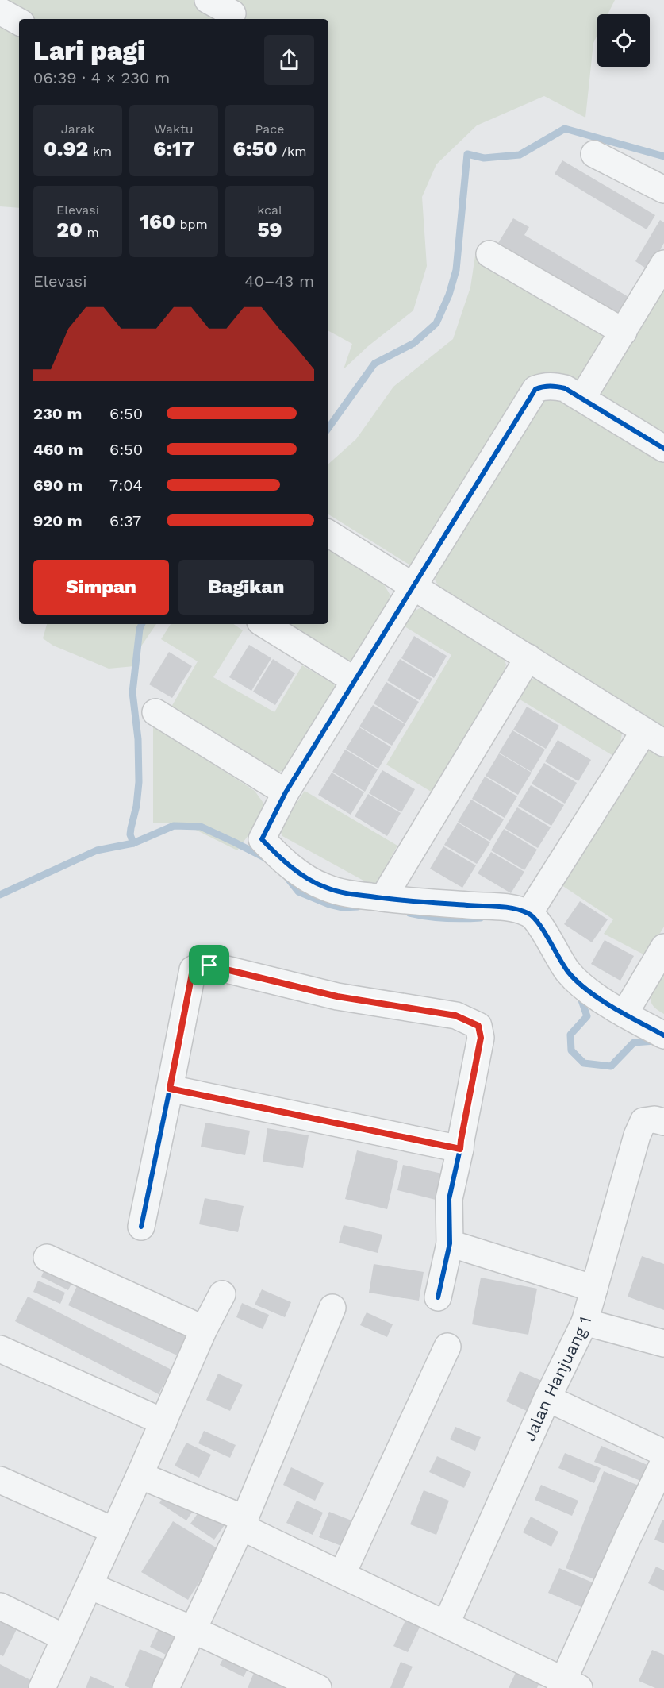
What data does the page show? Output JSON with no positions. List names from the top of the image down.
{
  "streets": {
    "street": ["Jalan Hanjuang 1"]
  },
  "page": {
    "heading": ["Lari pagi", "06:39 · 4 × 230 m"],
    "stats": [
      ["Jarak", "0.92 km"],
      ["Waktu", "6:17"],
      ["Pace", "6:50 /km"],
      ["Elevasi", "20 m"],
      ["160 bpm"],
      ["kcal", "59"]
    ],
    "chart": ["Elevasi", "40–43 m"],
    "list": [
      {
        "name": "230 m",
        "note": "6:50"
      },
      {
        "name": "460 m",
        "note": "6:50"
      },
      {
        "name": "690 m",
        "note": "7:04"
      },
      {
        "name": "920 m",
        "note": "6:37"
      }
    ],
    "buttons": ["Simpan", "Bagikan"]
  }
}
